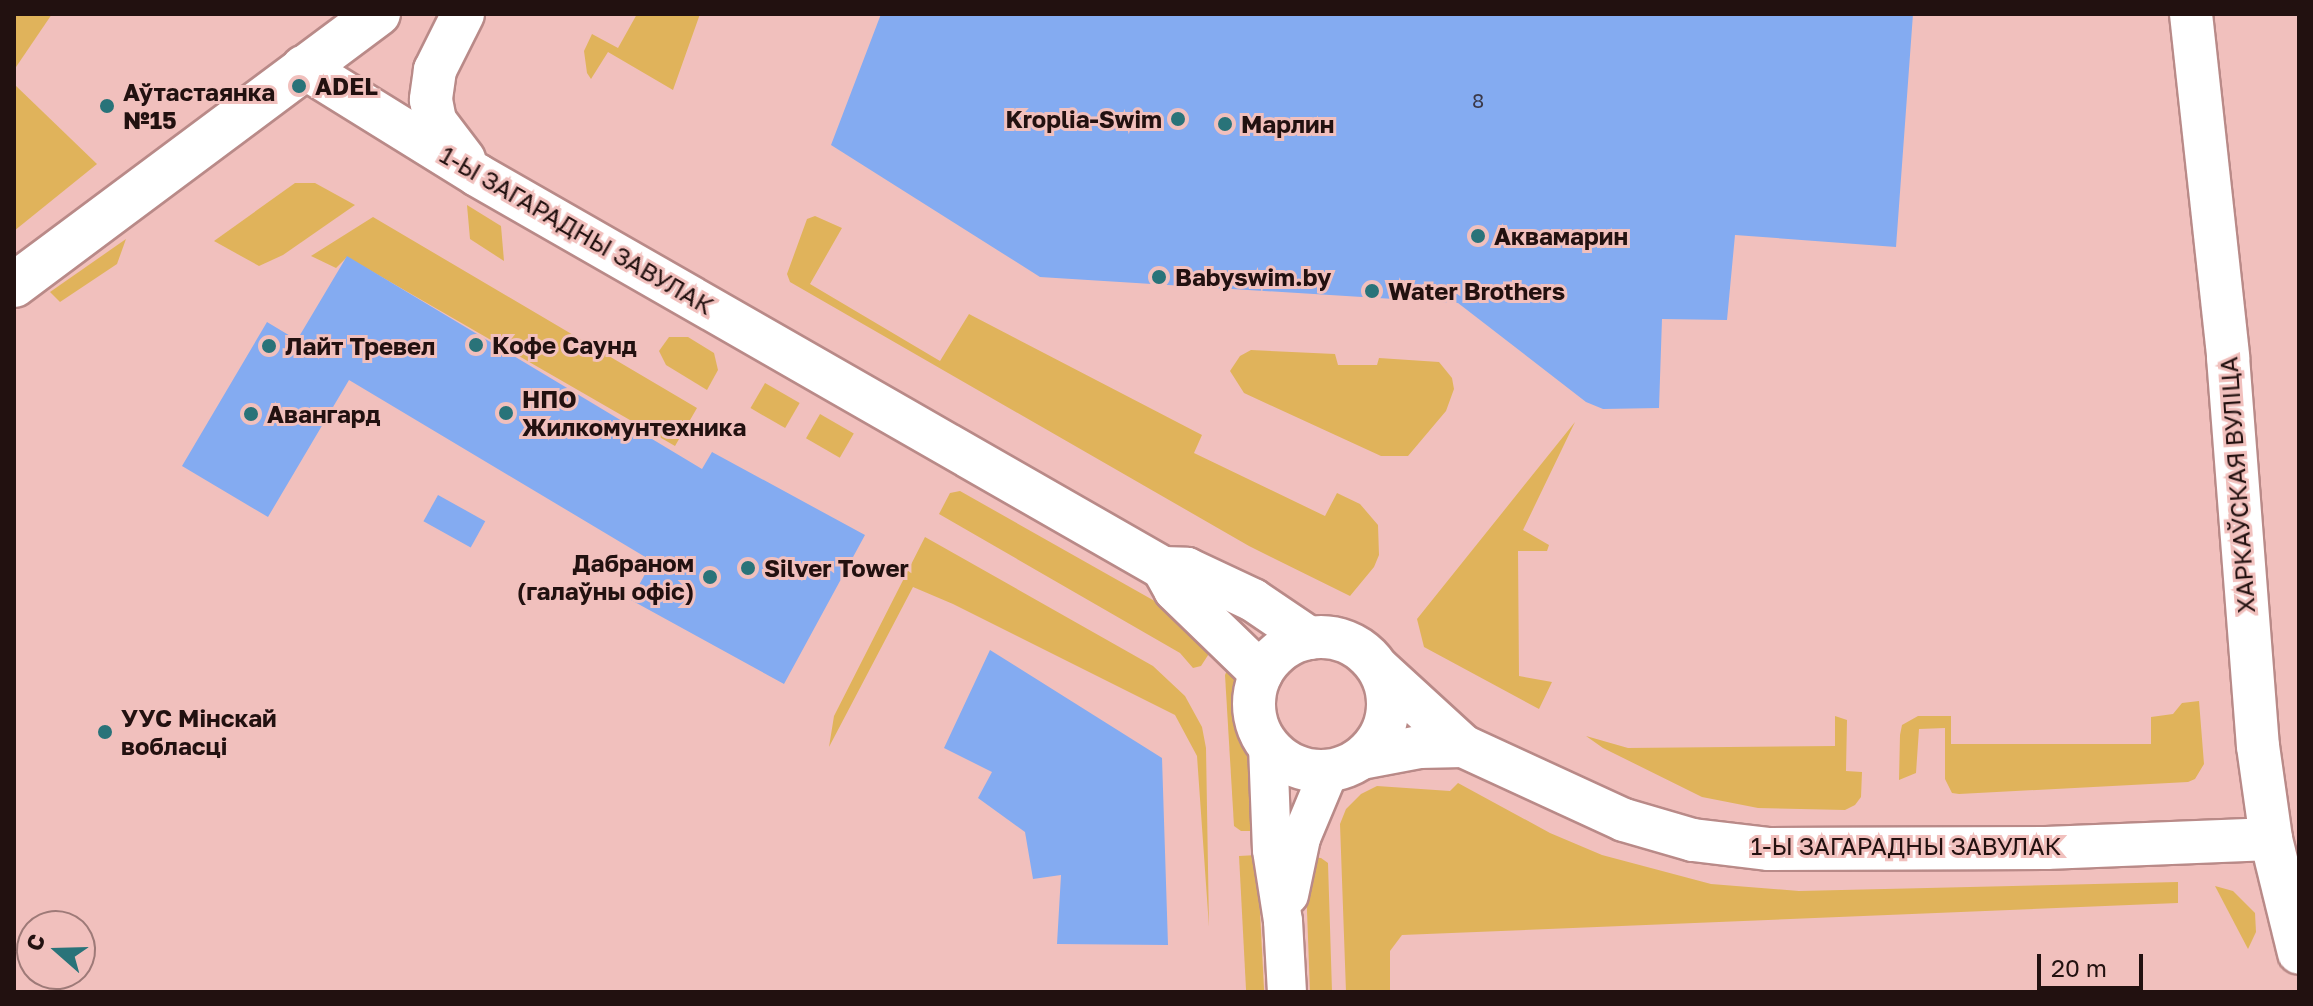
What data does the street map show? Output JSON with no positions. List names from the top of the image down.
{
  "streets": {
    "main road": ["1-Ы ЗАГАРАДНЫ ЗАВУЛАК", "ХАРКАЎСКАЯ ВУЛІЦА"]
  },
  "crossings": [
    ["1-Ы ЗАГАРАДНЫ ЗАВУЛАК", "ХАРКАЎСКАЯ ВУЛІЦА"]
  ],
  "places": [
    "ADEL",
    "Аўтастаянка №15",
    "Kroplia-Swim",
    "Марлин",
    "Аквамарин",
    "Babyswim.by",
    "Water Brothers",
    "Кофе Саунд",
    "Лайт Тревел",
    "НПО Жилкомунтехника",
    "Авангард",
    "Silver Tower",
    "Дабраном (галаўны офіс)",
    "УУС Мінскай вобласці"
  ],
  "house_numbers": ["8"],
  "scale_bar": "20 m",
  "north": "left"
}
